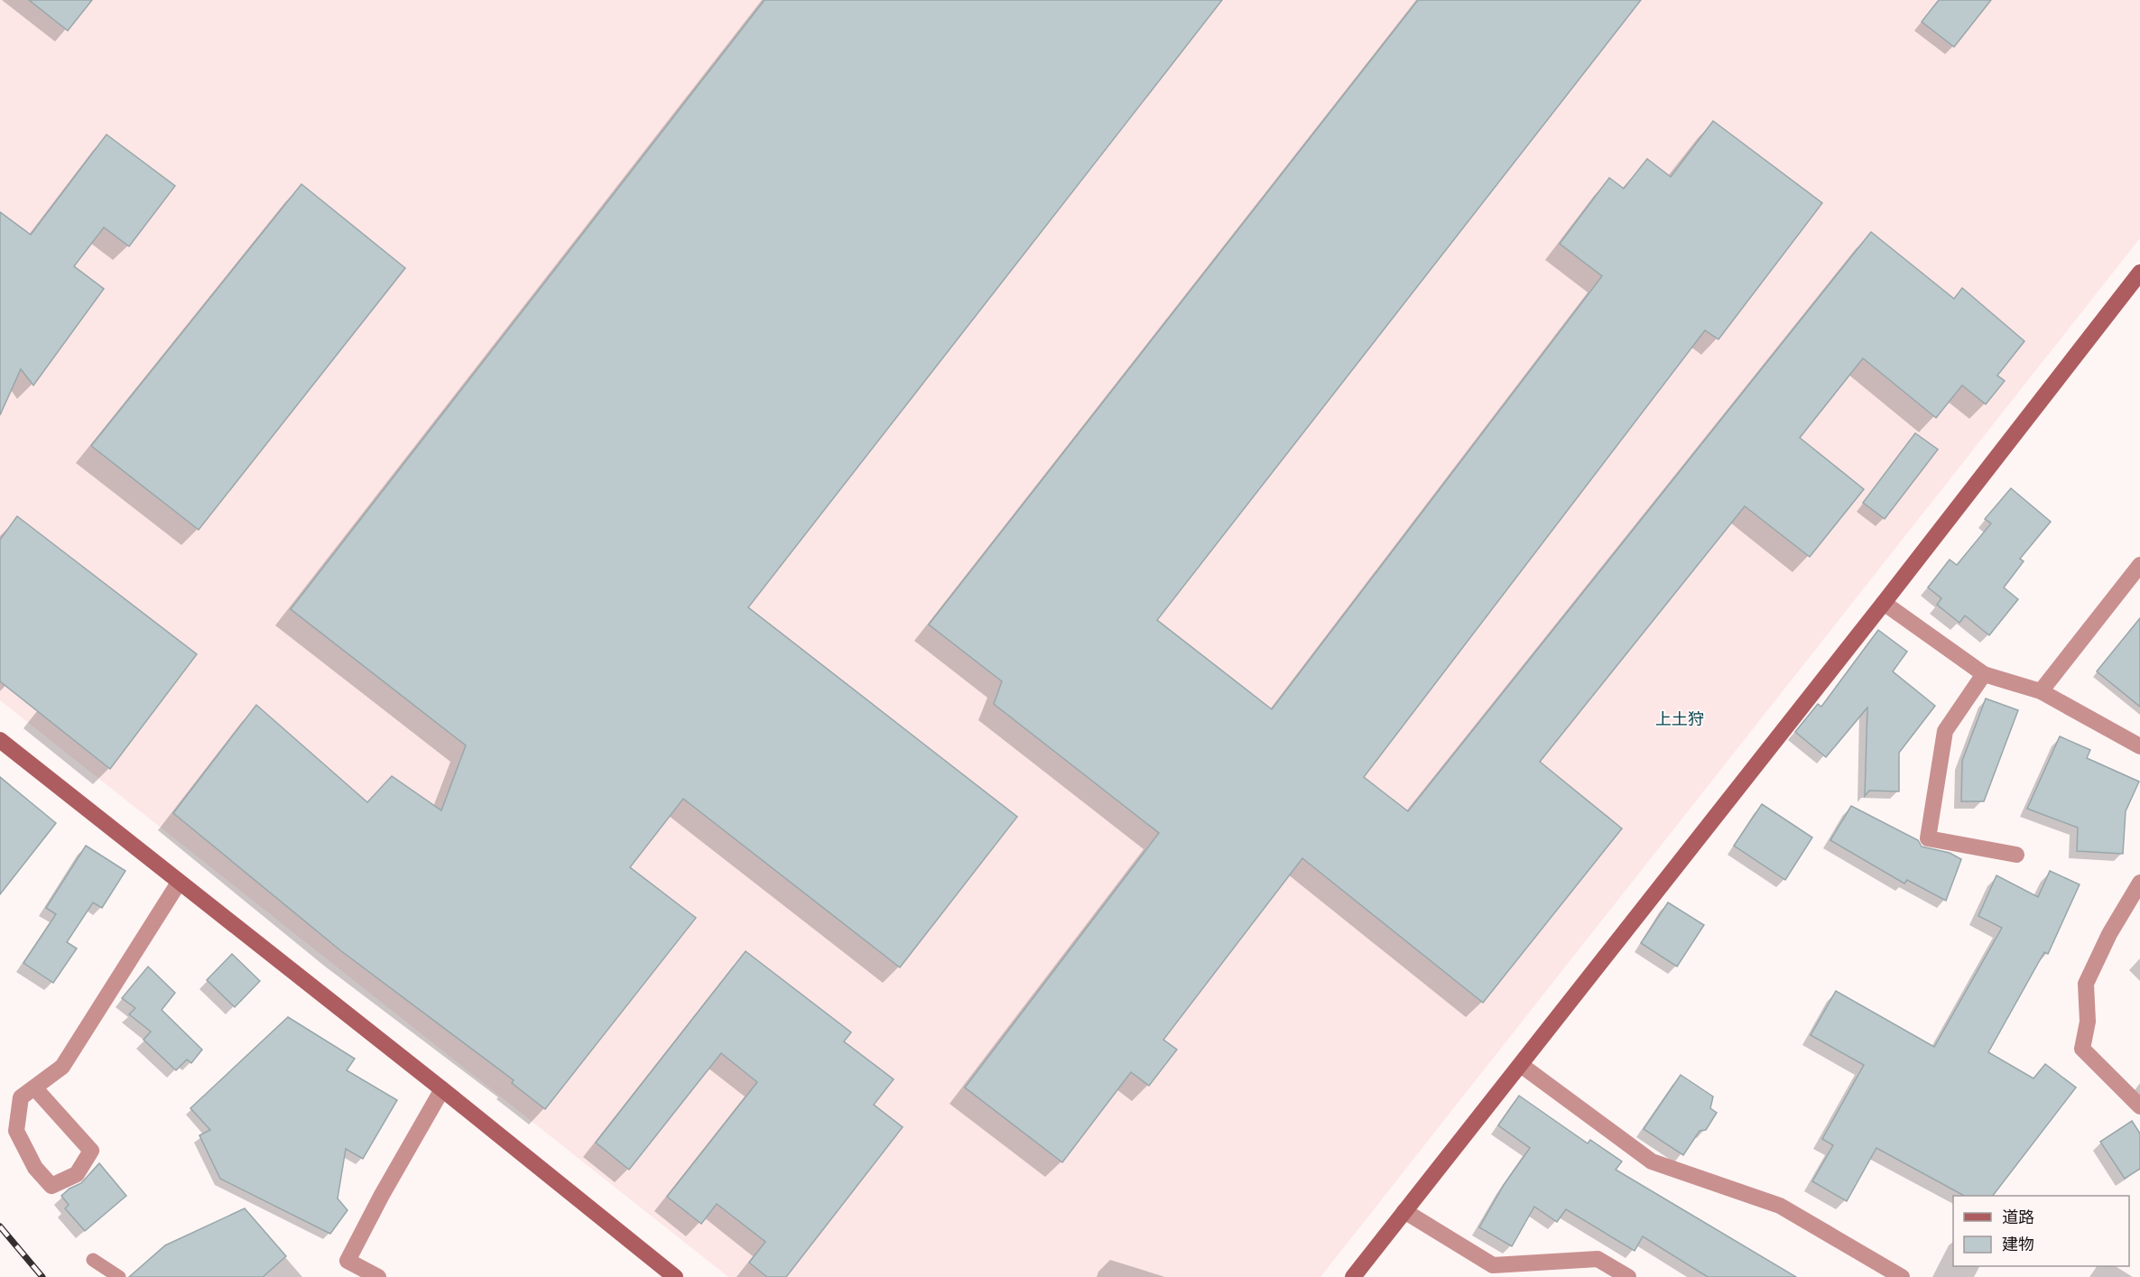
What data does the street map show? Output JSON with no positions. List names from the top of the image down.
{
  "districts": ["上土狩"],
  "legend": ["道路", "建物"]
}
